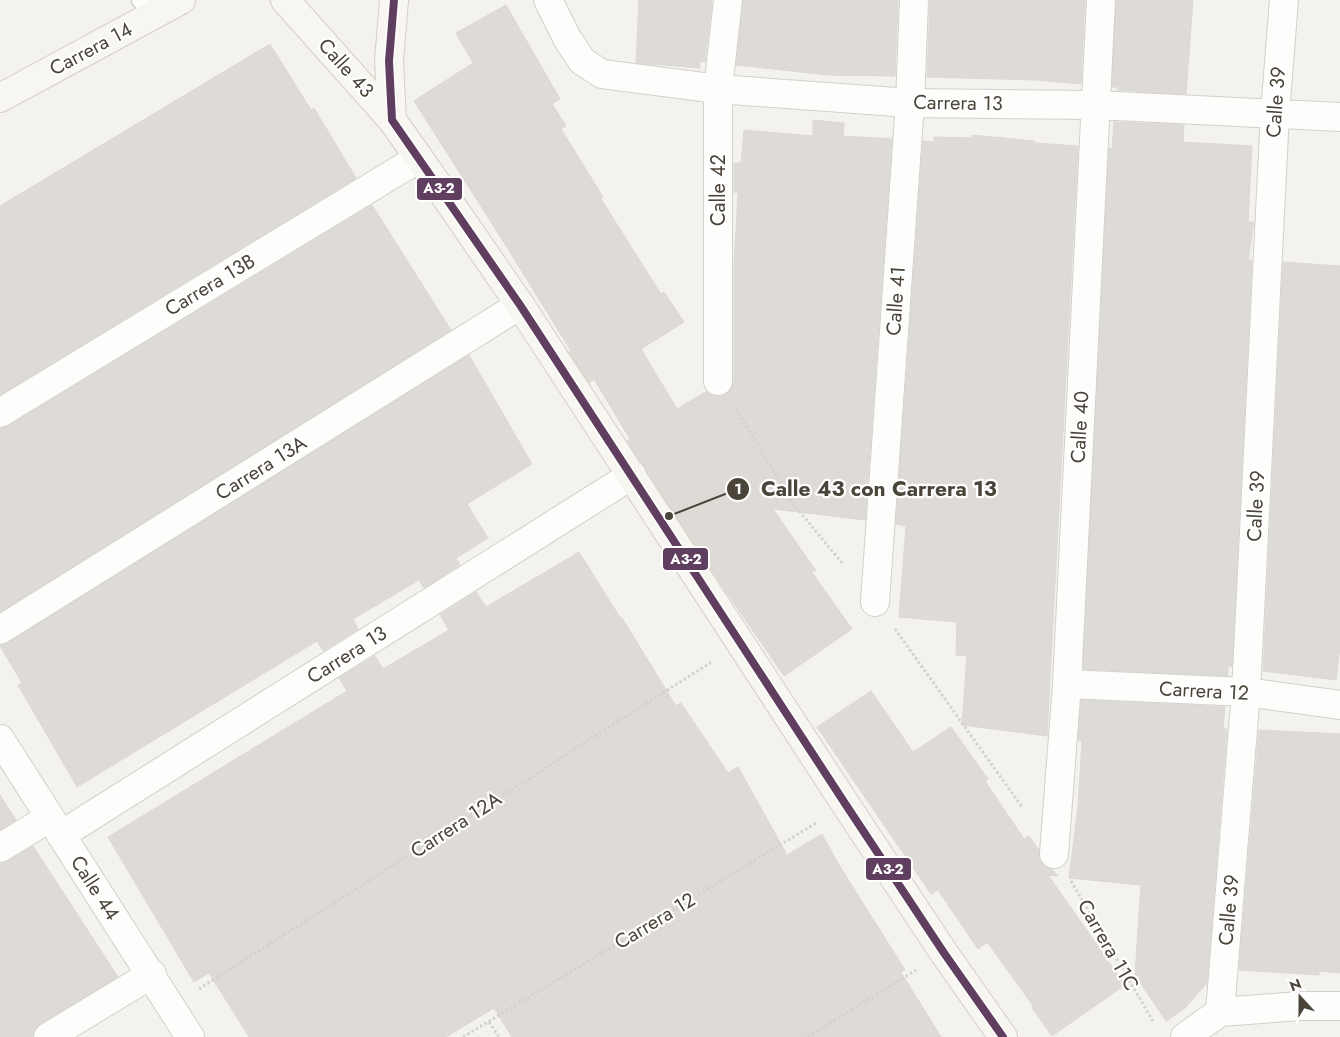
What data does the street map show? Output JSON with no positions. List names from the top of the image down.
{
  "streets": {
    "main road": ["Carrera 14", "Calle 43"],
    "street": [
      "Calle 39",
      "Carrera 13",
      "Calle 42",
      "Carrera 13B",
      "Calle 41",
      "Calle 40",
      "Carrera 13A",
      "Carrera 12",
      "Calle 44"
    ],
    "path": ["Carrera 12A", "Carrera 11C"]
  },
  "crossings": [
    ["Calle 43", "Carrera 13"],
    ["Calle 43", "Carrera 13B"],
    ["Calle 43", "Carrera 13A"],
    ["Calle 43", "Carrera 12"],
    ["Calle 43", "Carrera 12A"],
    ["Calle 39", "Carrera 13"],
    ["Calle 39", "Carrera 12"],
    ["Carrera 13", "Calle 42"],
    ["Carrera 13", "Calle 41"],
    ["Carrera 13", "Calle 40"],
    ["Carrera 13", "Calle 44"],
    ["Calle 40", "Carrera 12"],
    ["Calle 40", "Carrera 11C"],
    ["Carrera 12A", "Calle 44"]
  ],
  "places": ["Calle 43 con Carrera 13"],
  "lines": ["transit line A3-2"],
  "north": "top"
}
